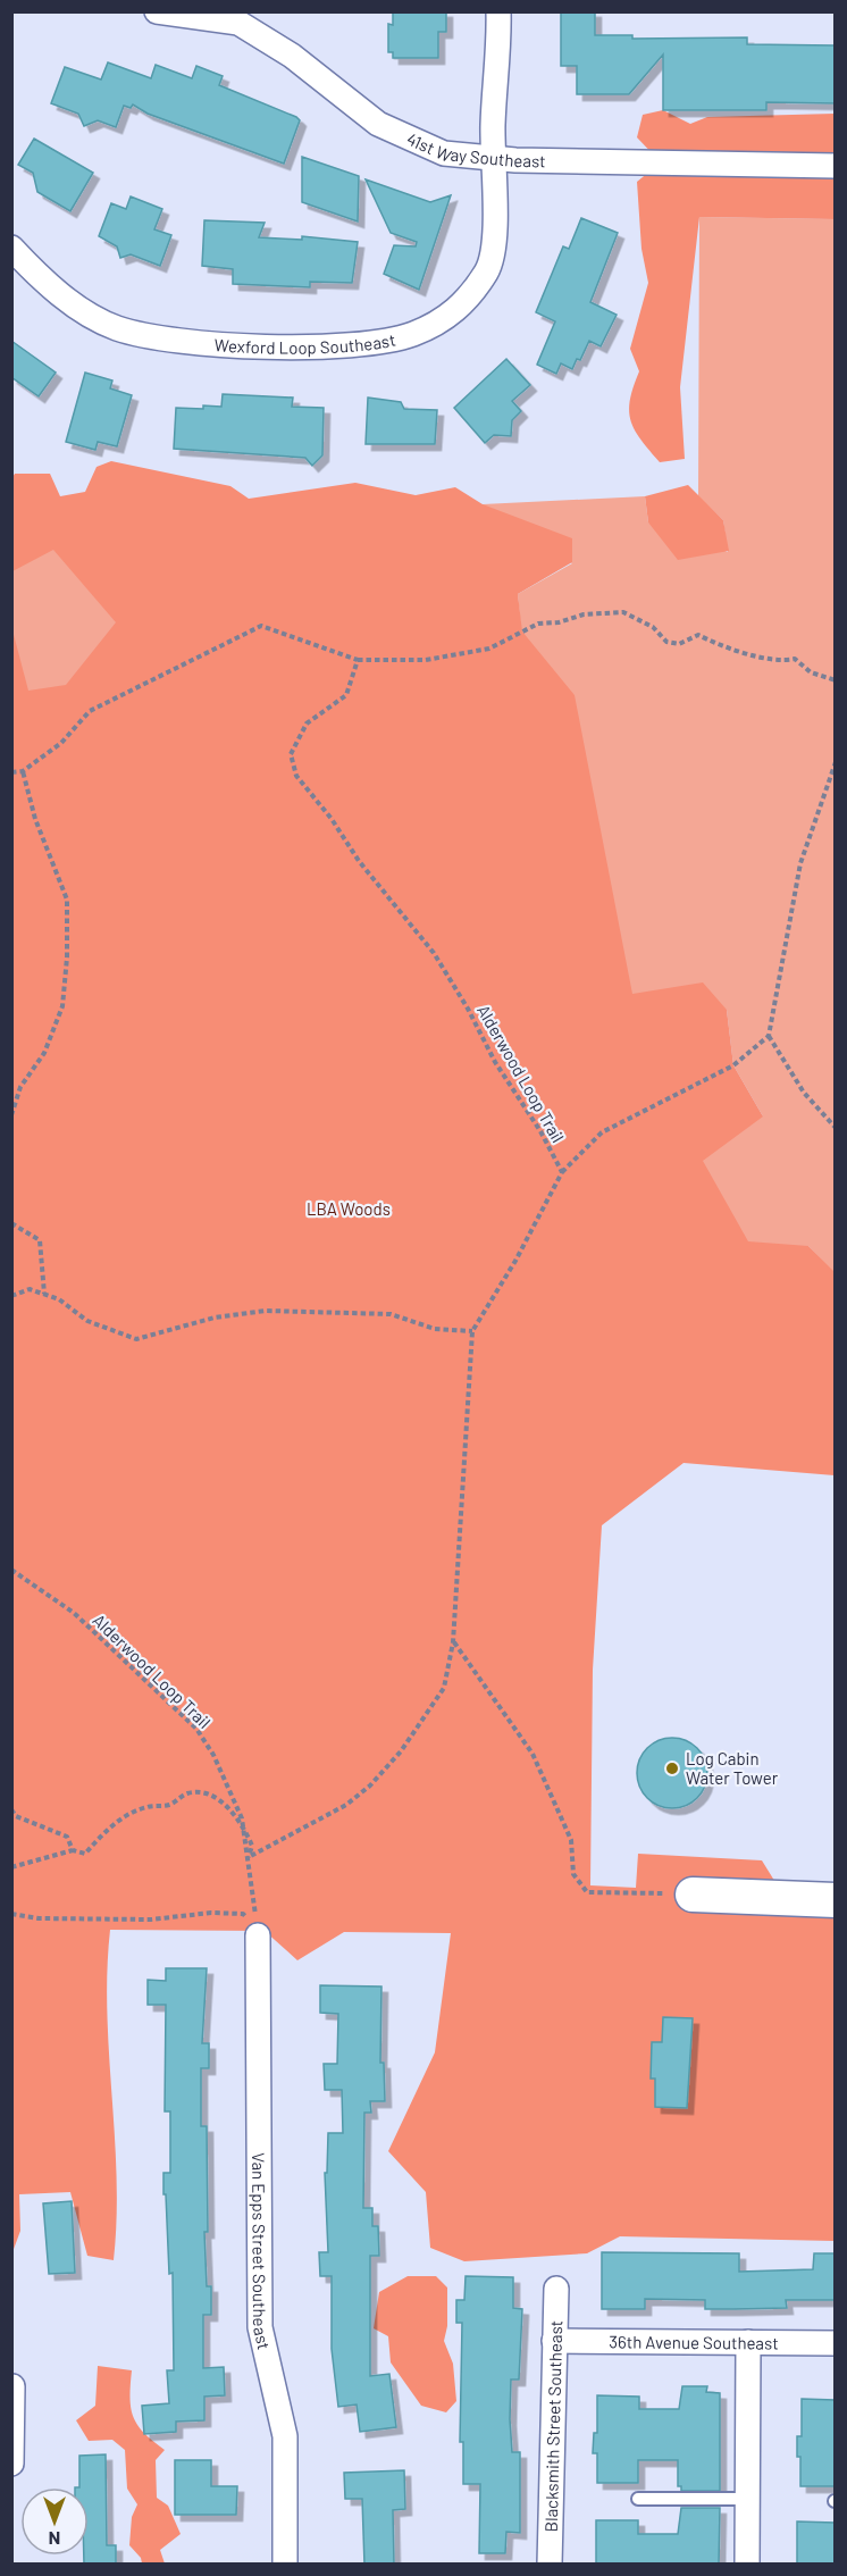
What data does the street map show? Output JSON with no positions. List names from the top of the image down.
{
  "streets": {
    "street": [
      "41st Way Southeast",
      "Wexford Loop Southeast",
      "Van Epps Street Southeast",
      "36th Avenue Southeast",
      "Blacksmith Street Southeast"
    ],
    "path": ["Alderwood Loop Trail"]
  },
  "crossings": [
    ["41st Way Southeast", "Wexford Loop Southeast"],
    ["Alderwood Loop Trail", "Van Epps Street Southeast"],
    ["36th Avenue Southeast", "Blacksmith Street Southeast"]
  ],
  "parks": ["LBA Woods"],
  "places": ["Log Cabin Water Tower"],
  "north": "bottom"
}
